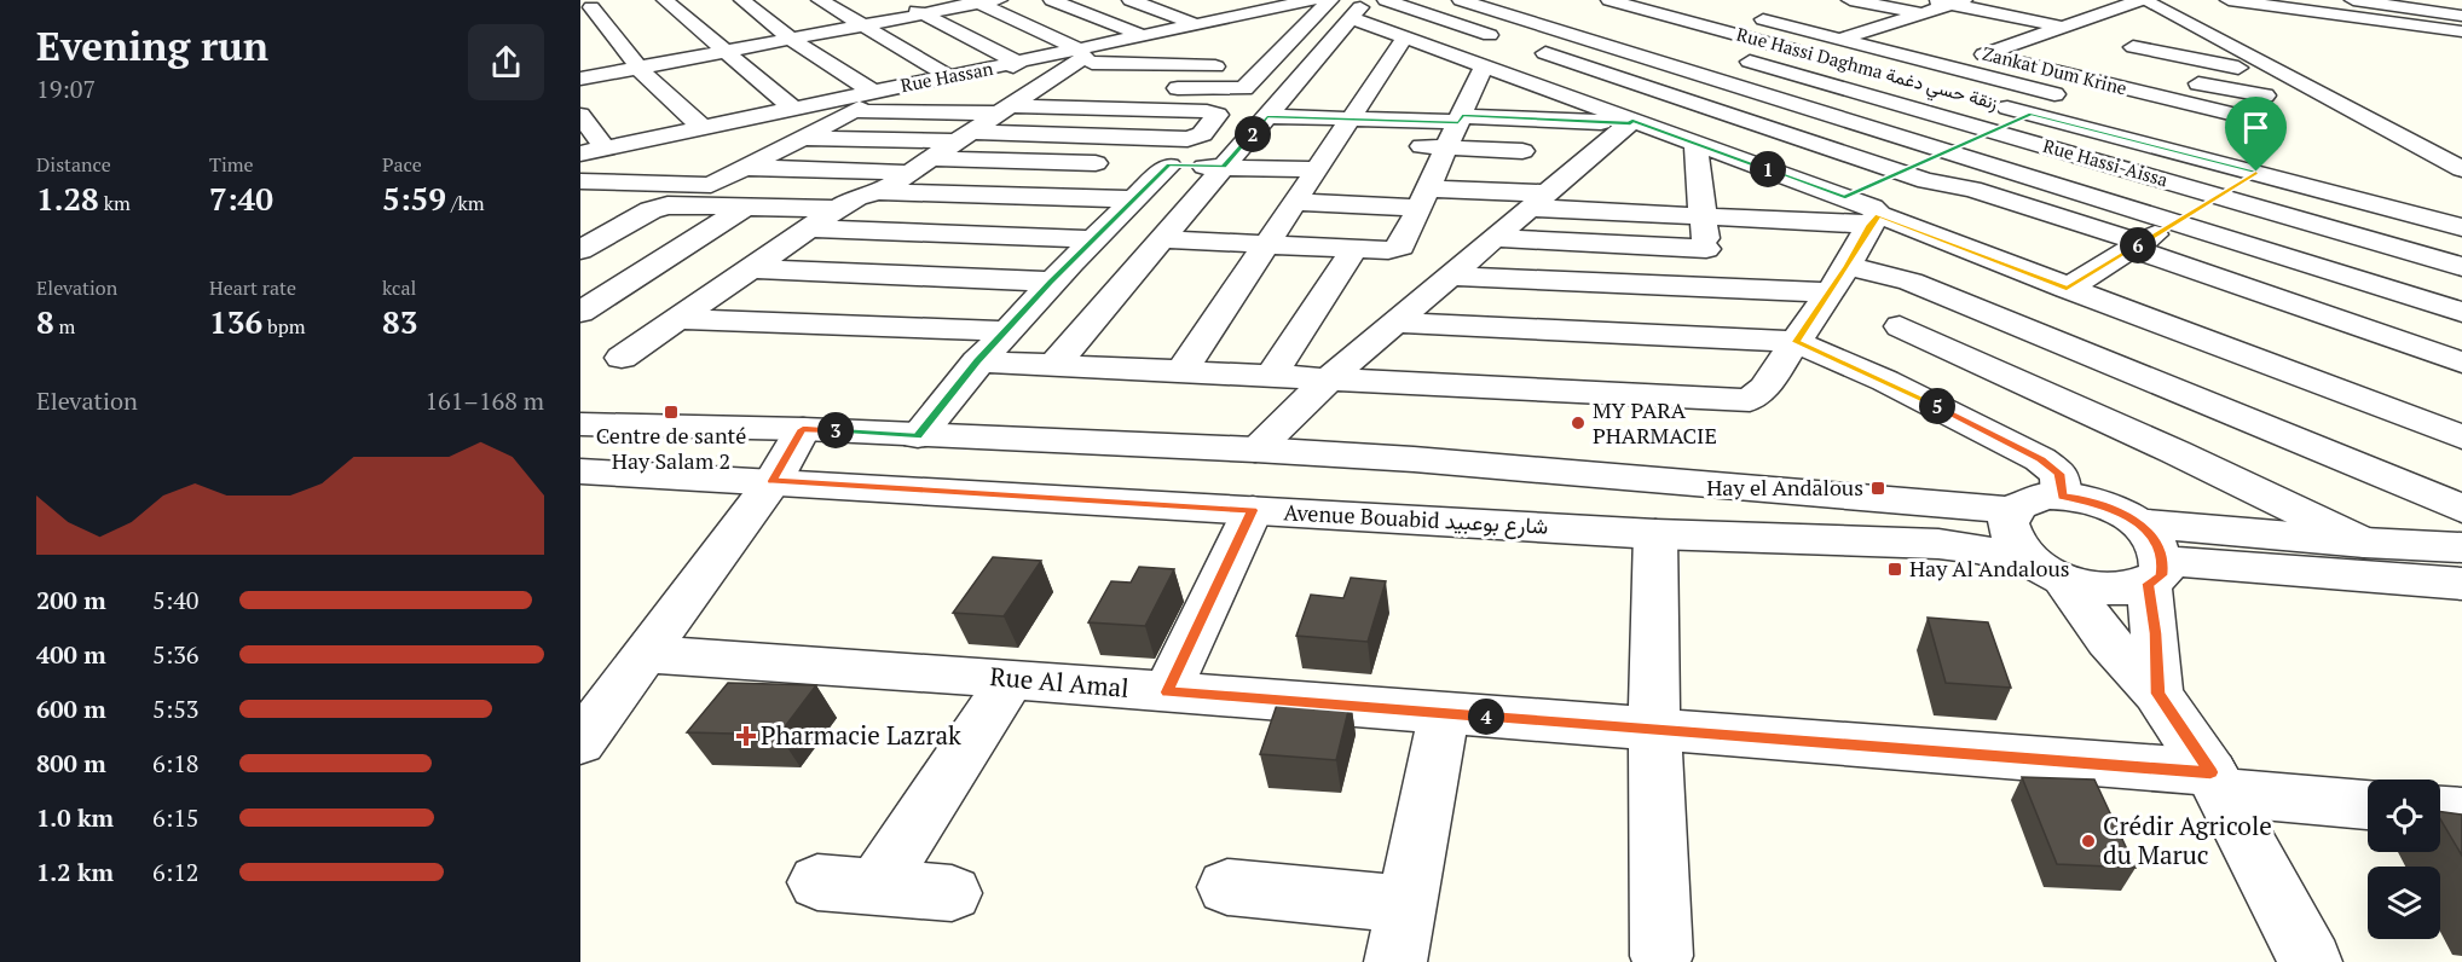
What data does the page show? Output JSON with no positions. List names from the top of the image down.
{
  "streets": {
    "street": [
      "Rue Hassi Daghma زنقة حسي دغمة",
      "Zankat Dum Krine",
      "Rue Hassan",
      "Rue Hassi-Aissa",
      "Avenue Bouabid شارع بوعبيد",
      "Rue Al Amal"
    ]
  },
  "crossings": [
    ["Rue Hassi Daghma زنقة حسي دغمة", "Rue Hassi-Aissa"]
  ],
  "places": {
    "transit": ["Centre de santé Hay Salam 2", "Hay el Andalous", "Hay Al Andalous"],
    "other": ["MY PARA PHARMACIE", "Crédir Agricole du Maruc"],
    "health": ["Pharmacie Lazrak"]
  },
  "page": {
    "heading": ["Evening run", "19:07"],
    "pins": [
      "2",
      "1",
      "6",
      "5",
      "3",
      "4"
    ],
    "stats": [
      ["Distance", "1.28 km"],
      ["Time", "7:40"],
      ["Pace", "5:59 /km"],
      ["Elevation", "8 m"],
      ["Heart rate", "136 bpm"],
      ["kcal", "83"]
    ],
    "chart": ["Elevation", "161–168 m"],
    "list": [
      {
        "name": "200 m",
        "note": "5:40"
      },
      {
        "name": "400 m",
        "note": "5:36"
      },
      {
        "name": "600 m",
        "note": "5:53"
      },
      {
        "name": "800 m",
        "note": "6:18"
      },
      {
        "name": "1.0 km",
        "note": "6:15"
      },
      {
        "name": "1.2 km",
        "note": "6:12"
      }
    ]
  }
}
